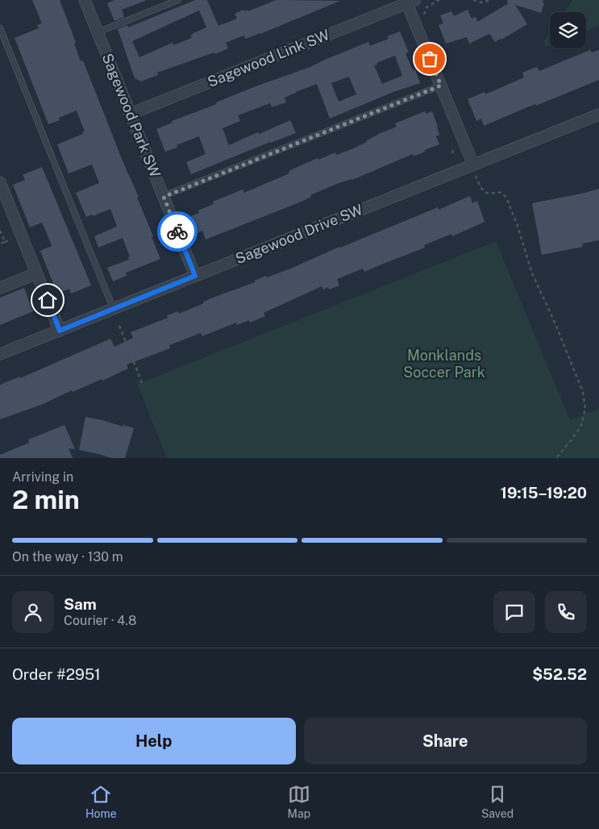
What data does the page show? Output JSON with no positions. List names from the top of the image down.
{
  "streets": {
    "street": ["Sagewood Link SW", "Sagewood Park SW", "Sagewood Drive SW"]
  },
  "crossings": [
    ["Sagewood Link SW", "Sagewood Park SW"],
    ["Sagewood Park SW", "Sagewood Drive SW"]
  ],
  "parks": ["Monklands Soccer Park"],
  "page": {
    "heading": ["2 min", "Arriving in", "19:15–19:20"],
    "panel": [
      "Sam",
      "Courier · 4.8",
      "Order #2951",
      "$52.52"
    ],
    "bar": "On the way · 130 m",
    "buttons": ["Help", "Share"],
    "tabs": ["Home", "Map", "Saved"]
  }
}
